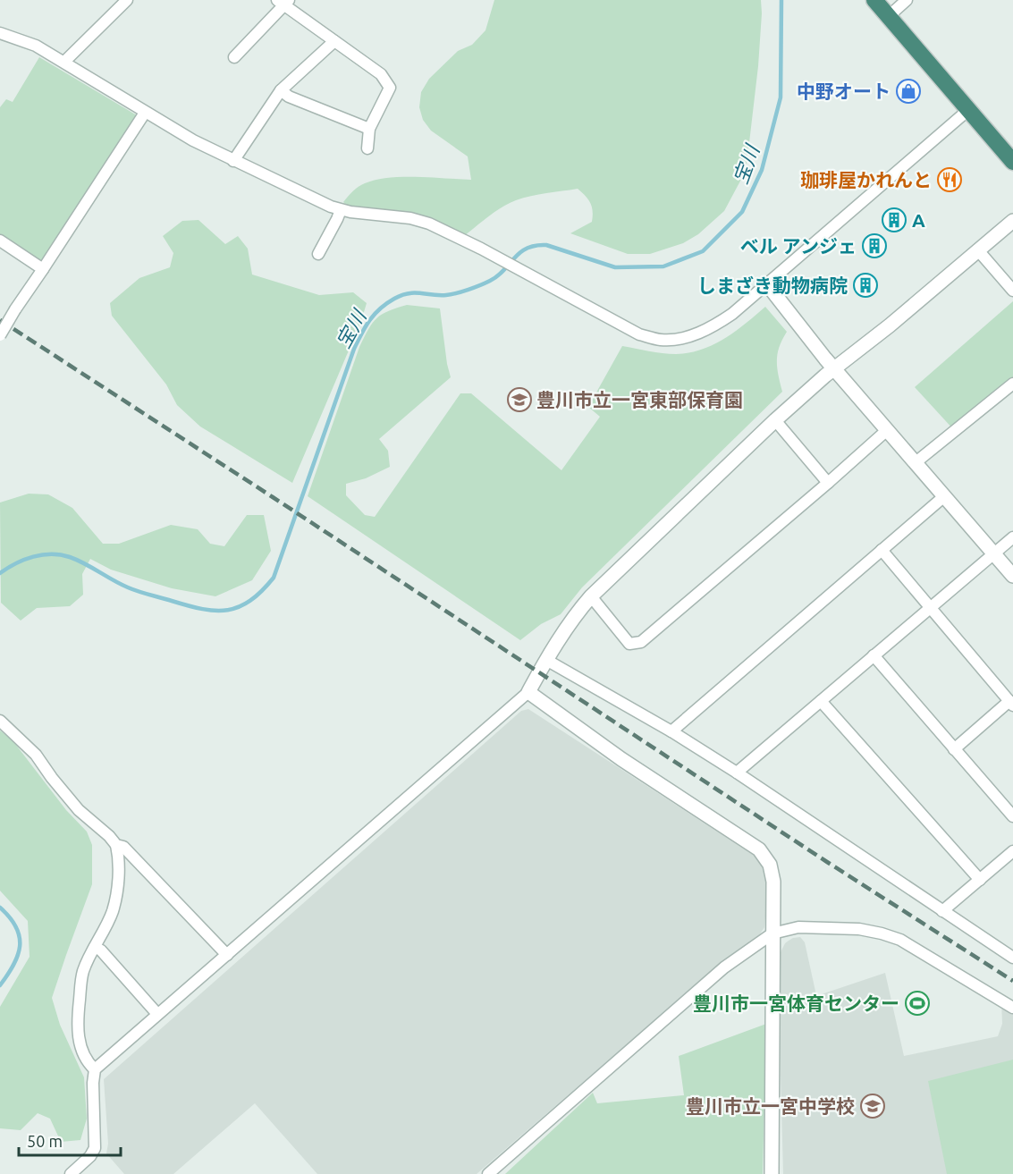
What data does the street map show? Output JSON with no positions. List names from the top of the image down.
{
  "water": ["宝川"],
  "places": {
    "shop": ["中野オート"],
    "restaurant": ["珈琲屋かれんと"],
    "building": ["A", "ベル アンジェ", "しまざき動物病院"],
    "school or university": ["豊川市立一宮東部保育園", "豊川市立一宮中学校"],
    "sports": ["豊川市一宮体育センター"]
  },
  "scale_bar": "50 m"
}
